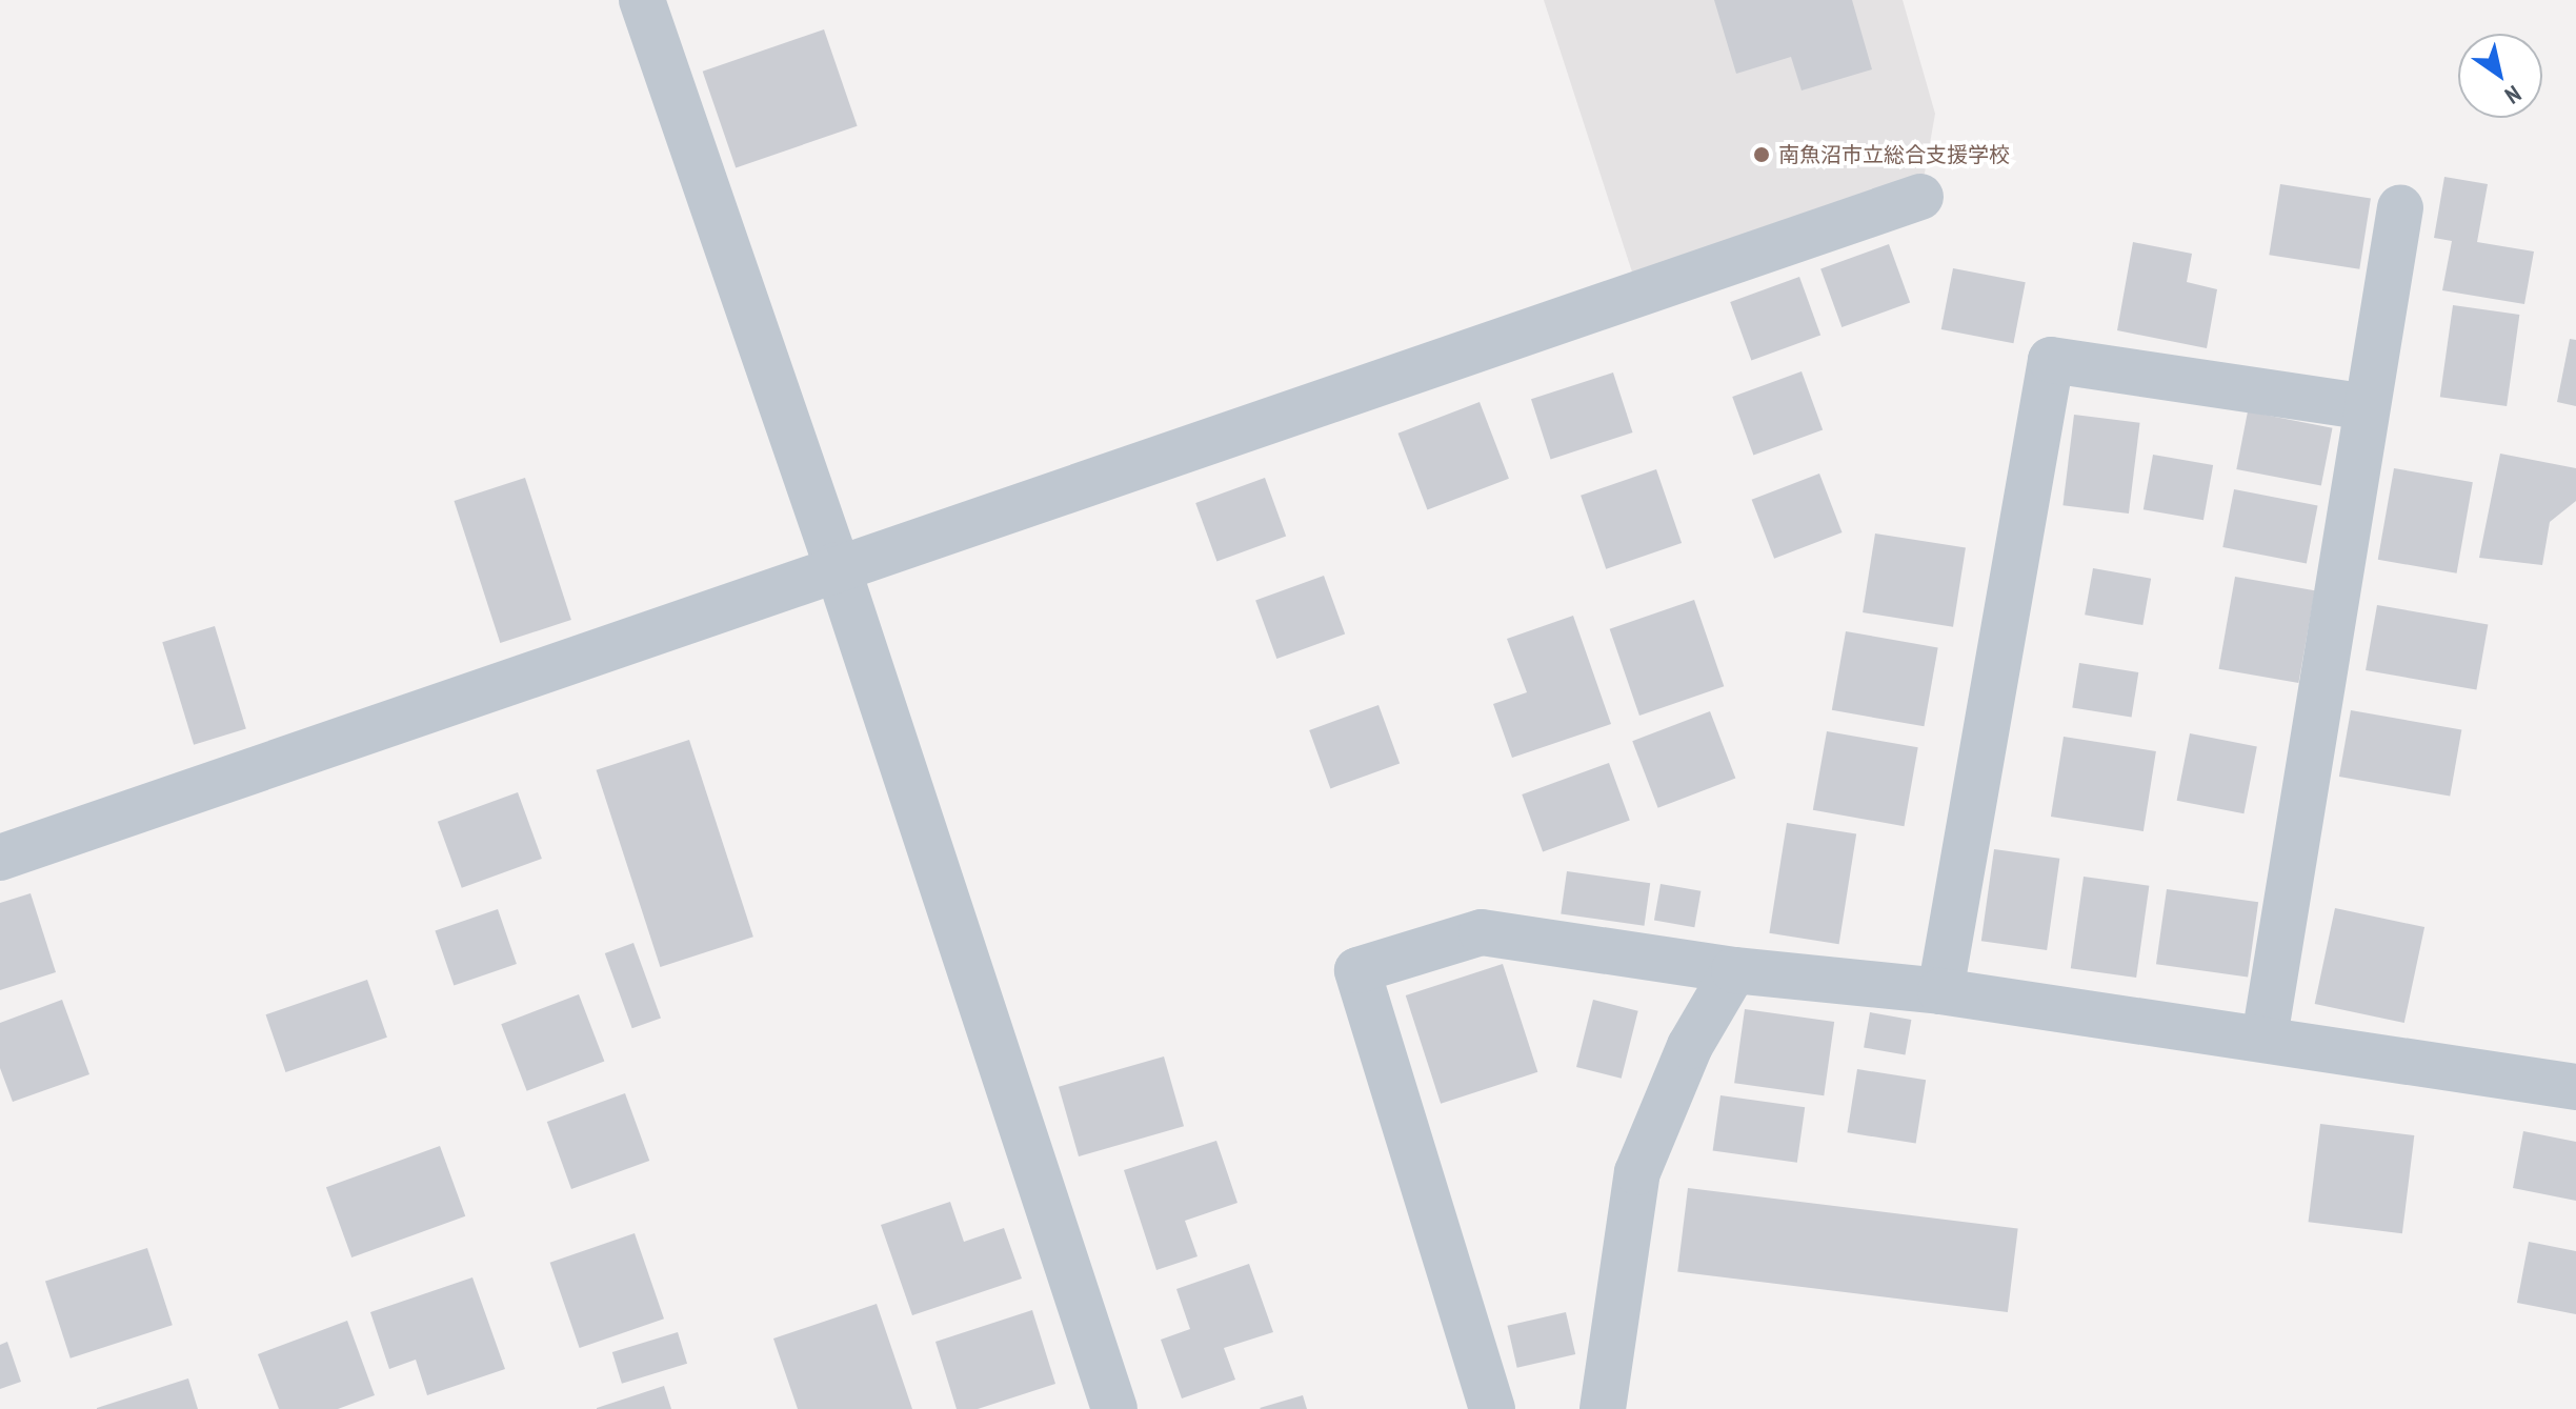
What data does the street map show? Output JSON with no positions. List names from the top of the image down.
{
  "places": ["南魚沼市立総合支援学校"],
  "north": "bottom right"
}
